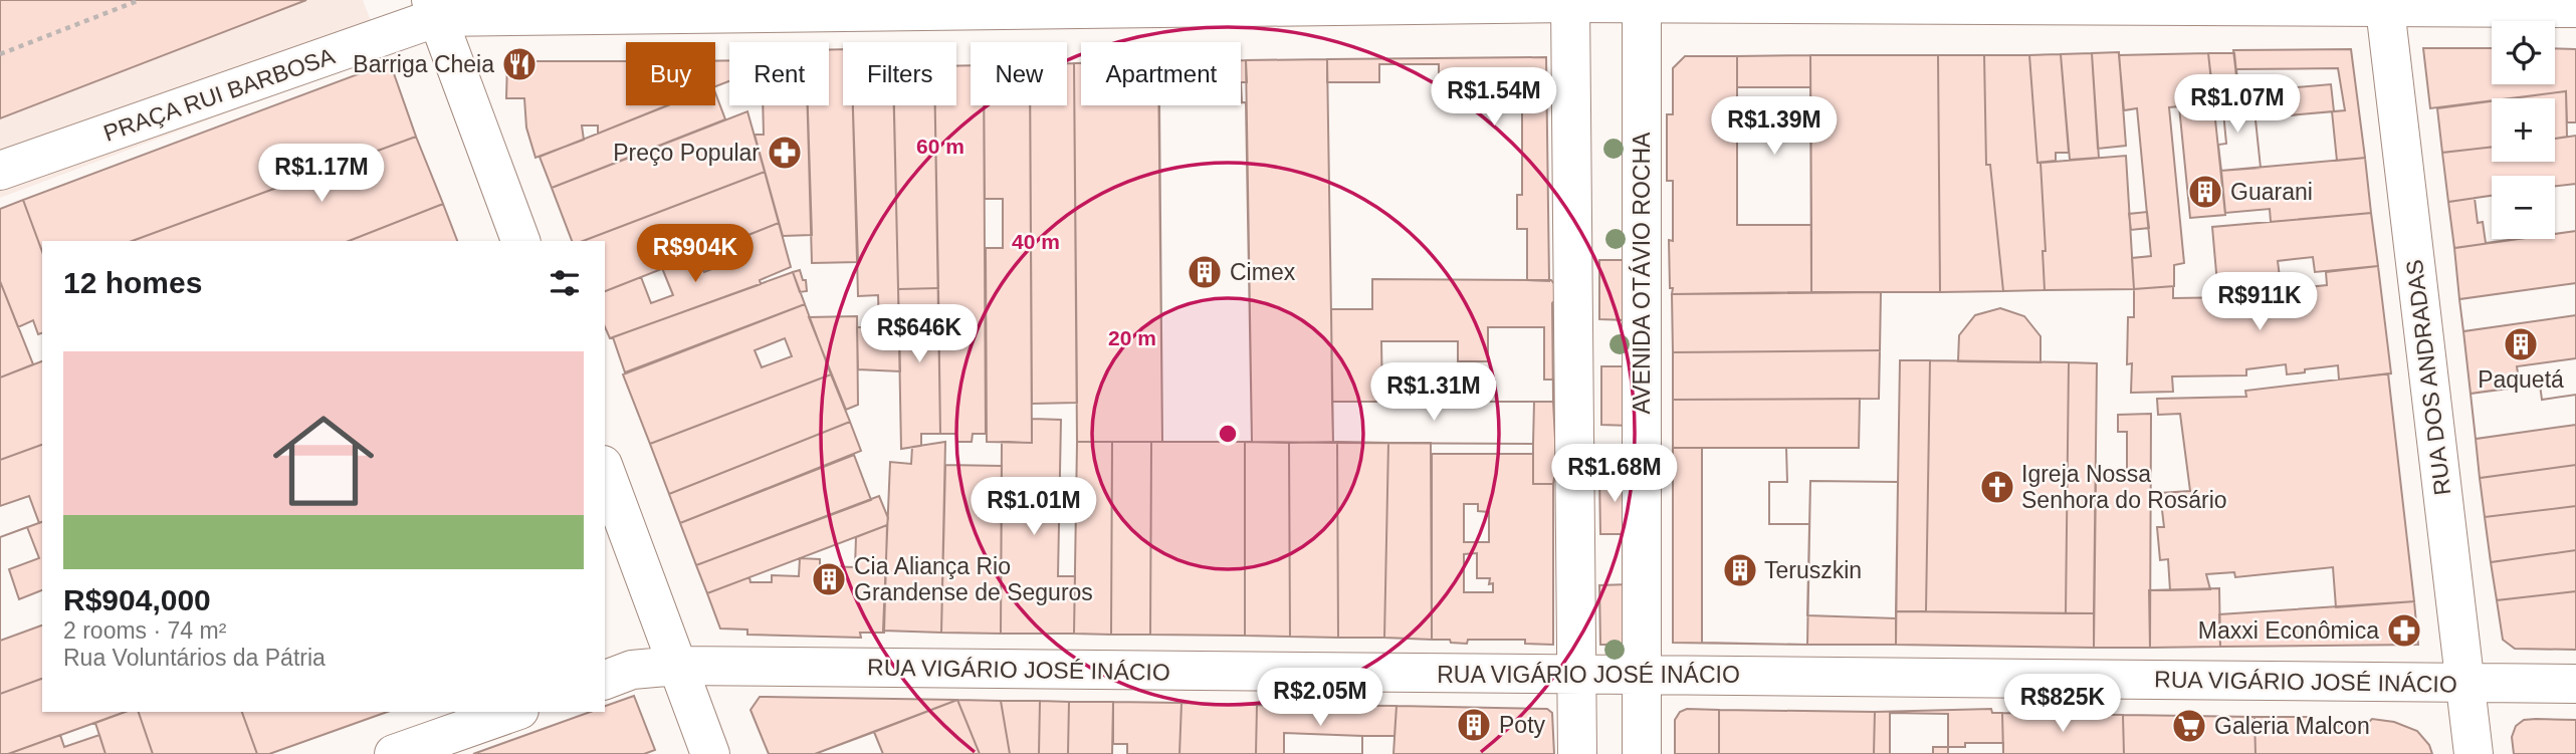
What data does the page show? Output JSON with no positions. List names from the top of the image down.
{
  "streets": {
    "street": [
      "PRAÇA RUI BARBOSA",
      "AVENIDA OTÁVIO ROCHA",
      "RUA DOS ANDRADAS",
      "RUA VIGÁRIO JOSÉ INÁCIO"
    ]
  },
  "crossings": [
    ["PRAÇA RUI BARBOSA", "AVENIDA OTÁVIO ROCHA"],
    ["PRAÇA RUI BARBOSA", "RUA DOS ANDRADAS"],
    ["AVENIDA OTÁVIO ROCHA", "RUA VIGÁRIO JOSÉ INÁCIO"],
    ["RUA DOS ANDRADAS", "RUA VIGÁRIO JOSÉ INÁCIO"]
  ],
  "places": {
    "restaurant": ["Barriga Cheia"],
    "pharmacy": ["Preço Popular", "Maxxi Econômica"],
    "building": [
      "Guarani",
      "Cimex",
      "Paquetá",
      "Teruszkin",
      "Cia Aliança Rio Grandense de Seguros",
      "Poty"
    ],
    "church": ["Igreja Nossa Senhora do Rosário"],
    "supermarket": ["Galeria Malcon"]
  },
  "page": {
    "map_buttons": ["+", "−"],
    "chip": [
      "Buy",
      "Rent",
      "Filters",
      "New",
      "Apartment"
    ],
    "price": [
      "R$1.54M",
      "R$1.07M",
      "R$1.39M",
      "R$1.17M",
      "R$904K",
      "R$911K",
      "R$646K",
      "R$1.31M",
      "R$1.68M",
      "R$1.01M",
      "R$2.05M",
      "R$825K"
    ],
    "heading": "12 homes",
    "list": [
      {
        "name": "R$904,000",
        "note": "2 rooms · 74 m² · Rua Voluntários da Pátria"
      }
    ]
  },
  "rings": ["60 m", "40 m", "20 m"]
}
